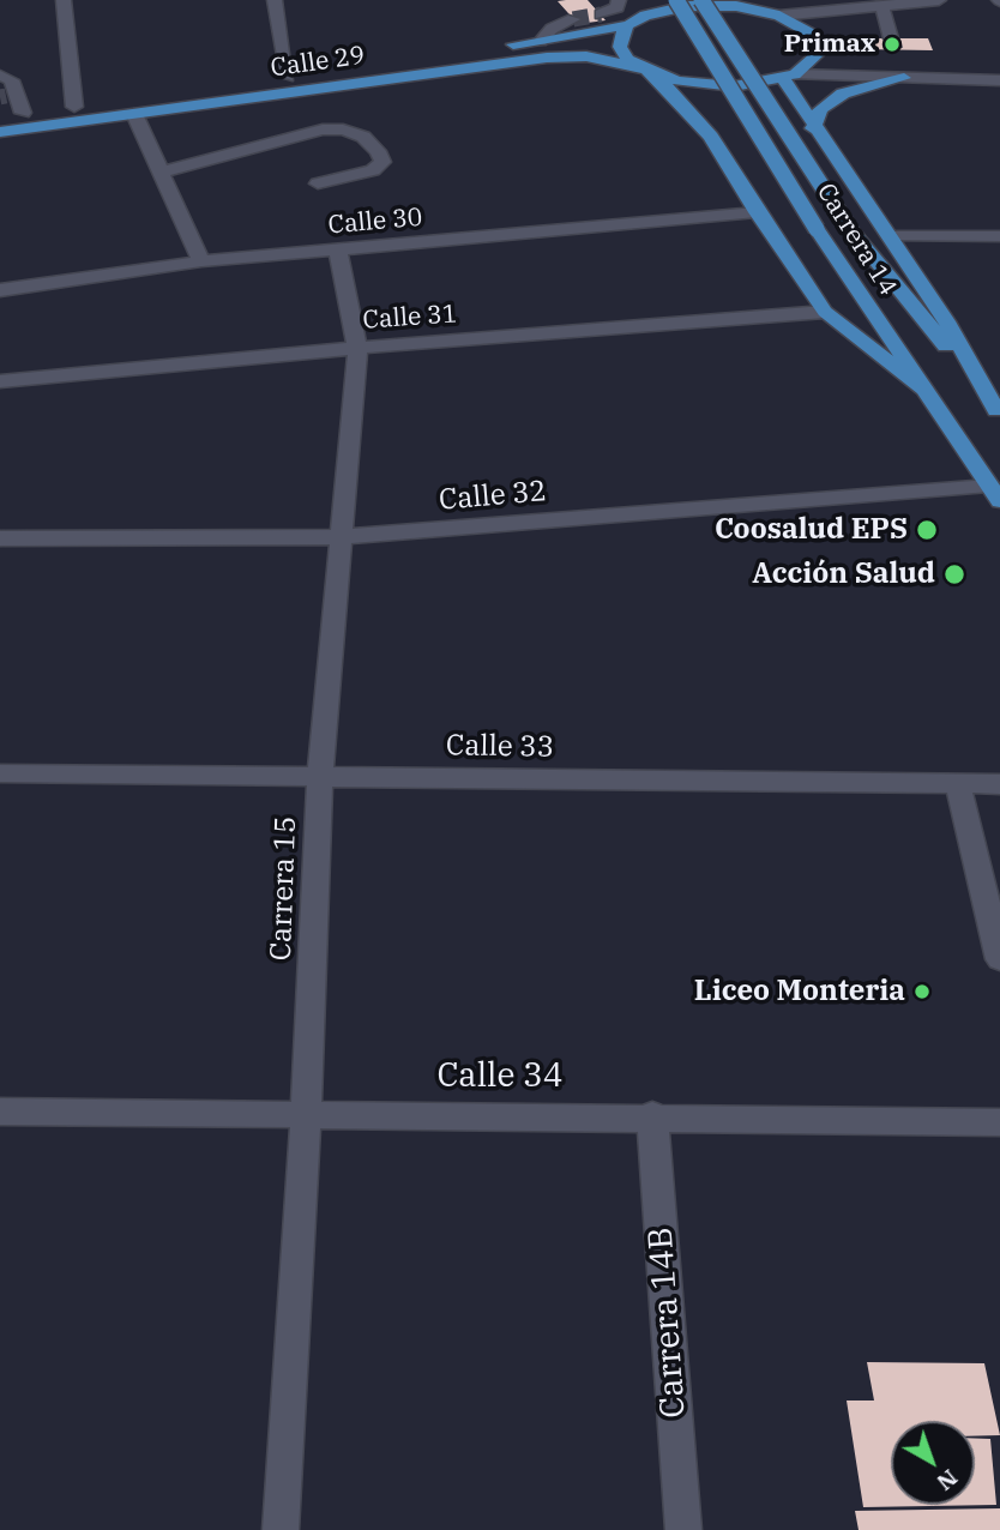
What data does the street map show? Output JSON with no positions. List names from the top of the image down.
{
  "streets": {
    "main road": ["Calle 29", "Carrera 14"],
    "street": [
      "Calle 30",
      "Calle 31",
      "Calle 32",
      "Calle 33",
      "Carrera 15",
      "Calle 34",
      "Carrera 14B"
    ]
  },
  "crossings": [
    ["Calle 30", "Carrera 15"],
    ["Carrera 14", "Calle 32"],
    ["Calle 31", "Carrera 15"],
    ["Calle 32", "Carrera 15"],
    ["Calle 33", "Carrera 15"],
    ["Carrera 15", "Calle 34"],
    ["Calle 34", "Carrera 14B"]
  ],
  "places": [
    "Primax",
    "Coosalud EPS",
    "Acción Salud",
    "Liceo Monteria"
  ],
  "north": "bottom right"
}
